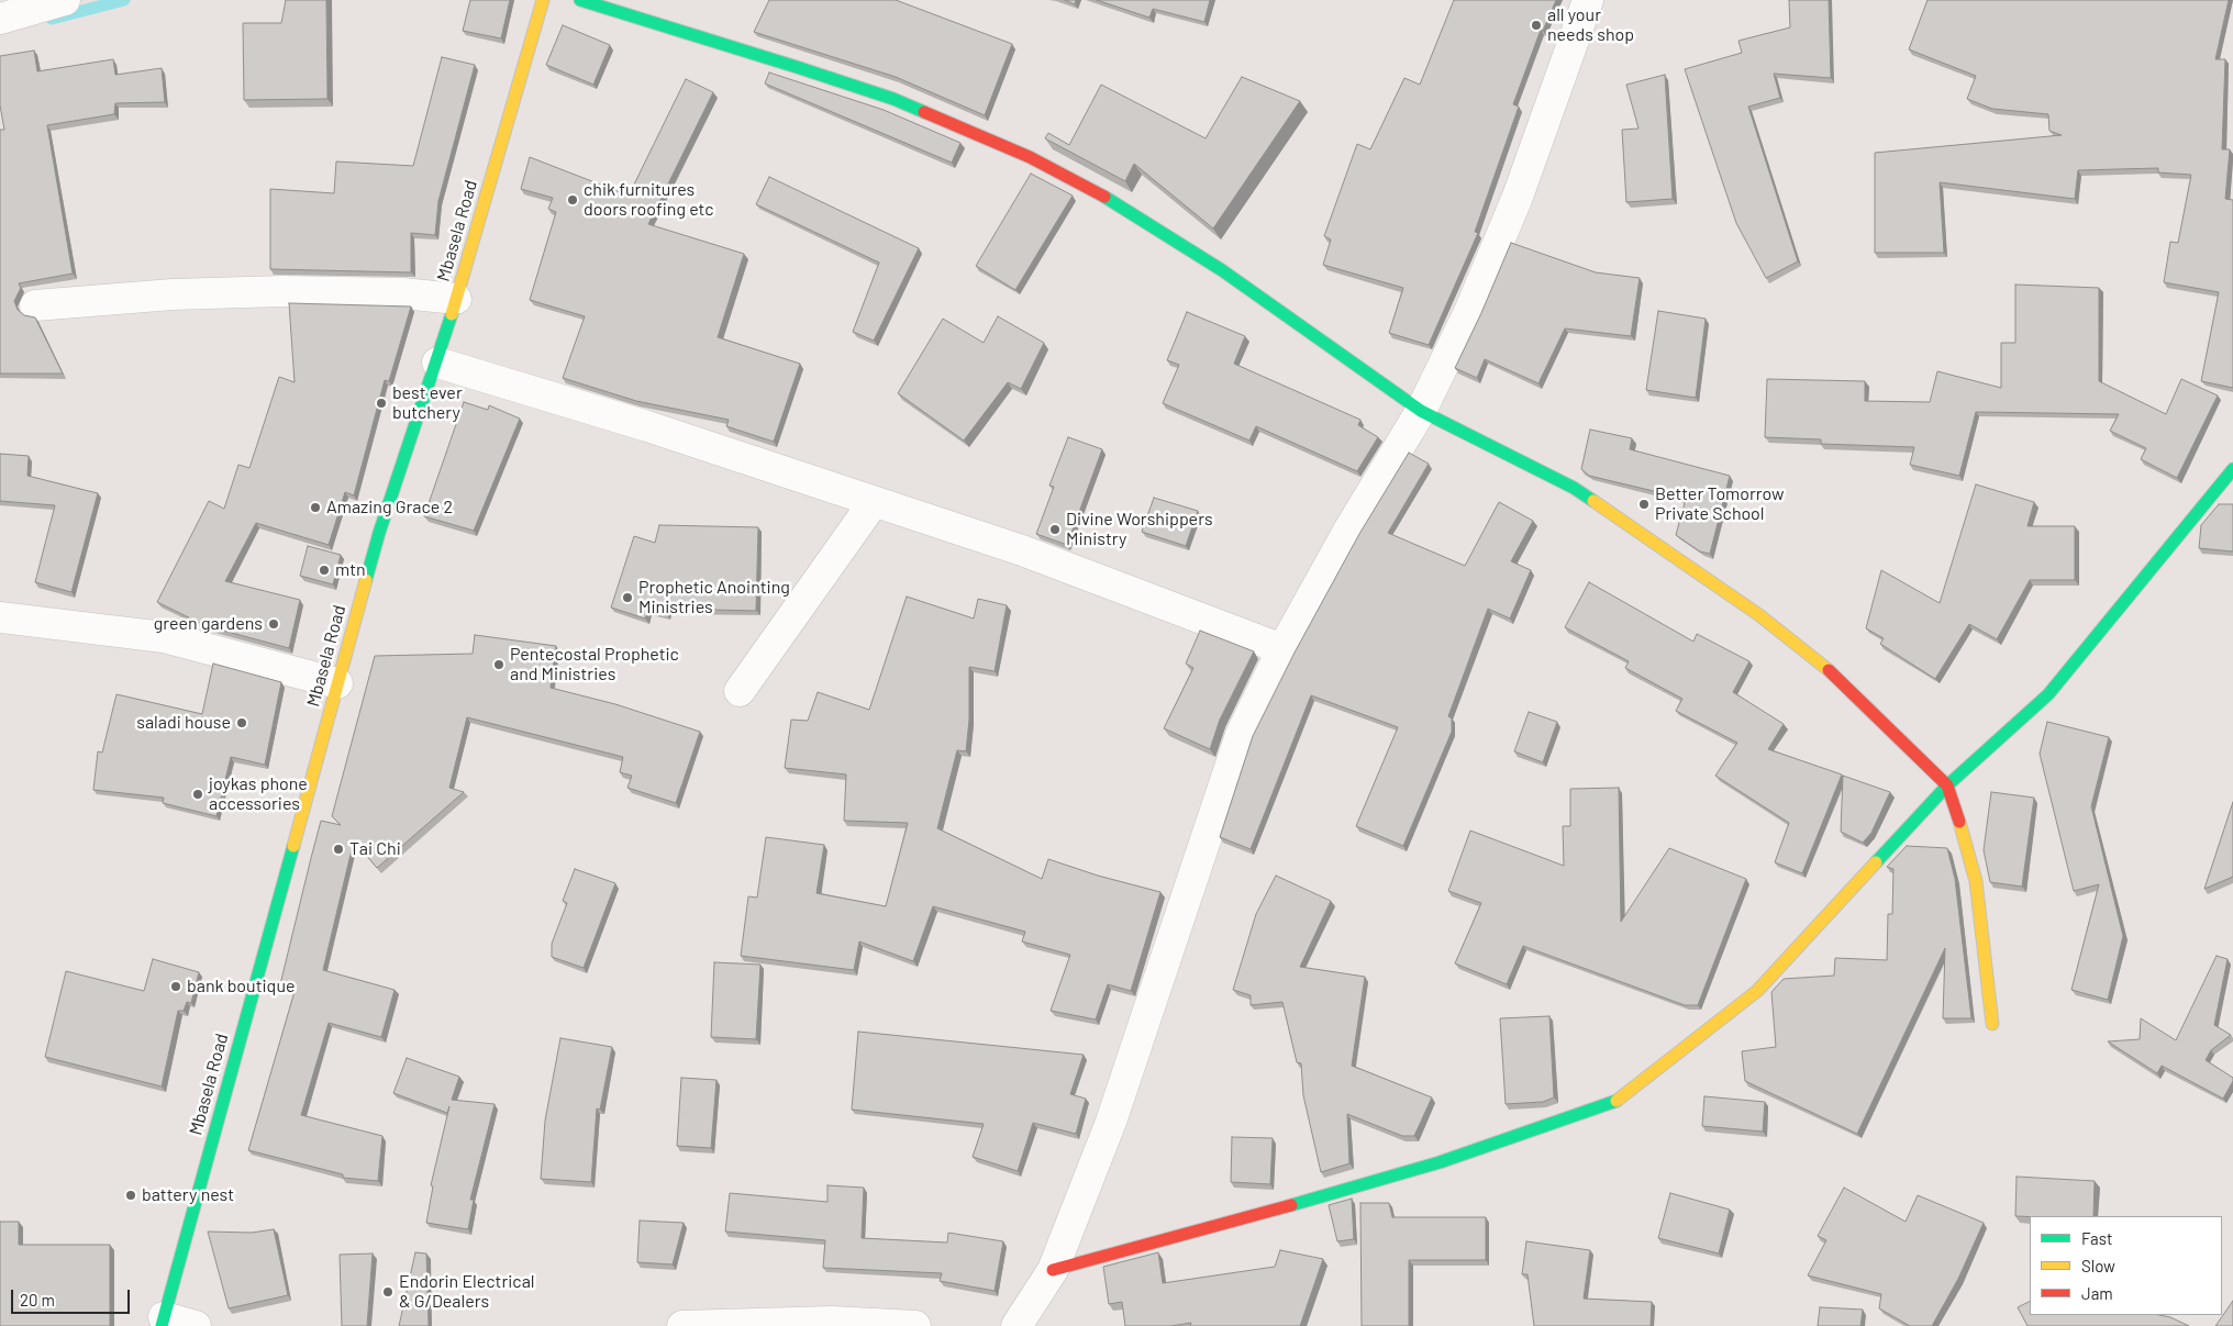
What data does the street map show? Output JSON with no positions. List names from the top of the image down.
{
  "streets": {
    "street": ["Mbasela Road"]
  },
  "places": [
    "all your needs shop",
    "chik furnitures doors roofing etc",
    "best ever butchery",
    "Better Tomorrow Private School",
    "Amazing Grace 2",
    "Divine Worshippers Ministry",
    "mtn",
    "Prophetic Anointing Ministries",
    "green gardens",
    "Pentecostal Prophetic and Ministries",
    "saladi house",
    "joykas phone accessories",
    "Tai Chi",
    "bank boutique",
    "battery nest",
    "Endorin Electrical & G/Dealers"
  ],
  "legend": ["Fast", "Slow", "Jam"],
  "scale_bar": "20 m"
}
